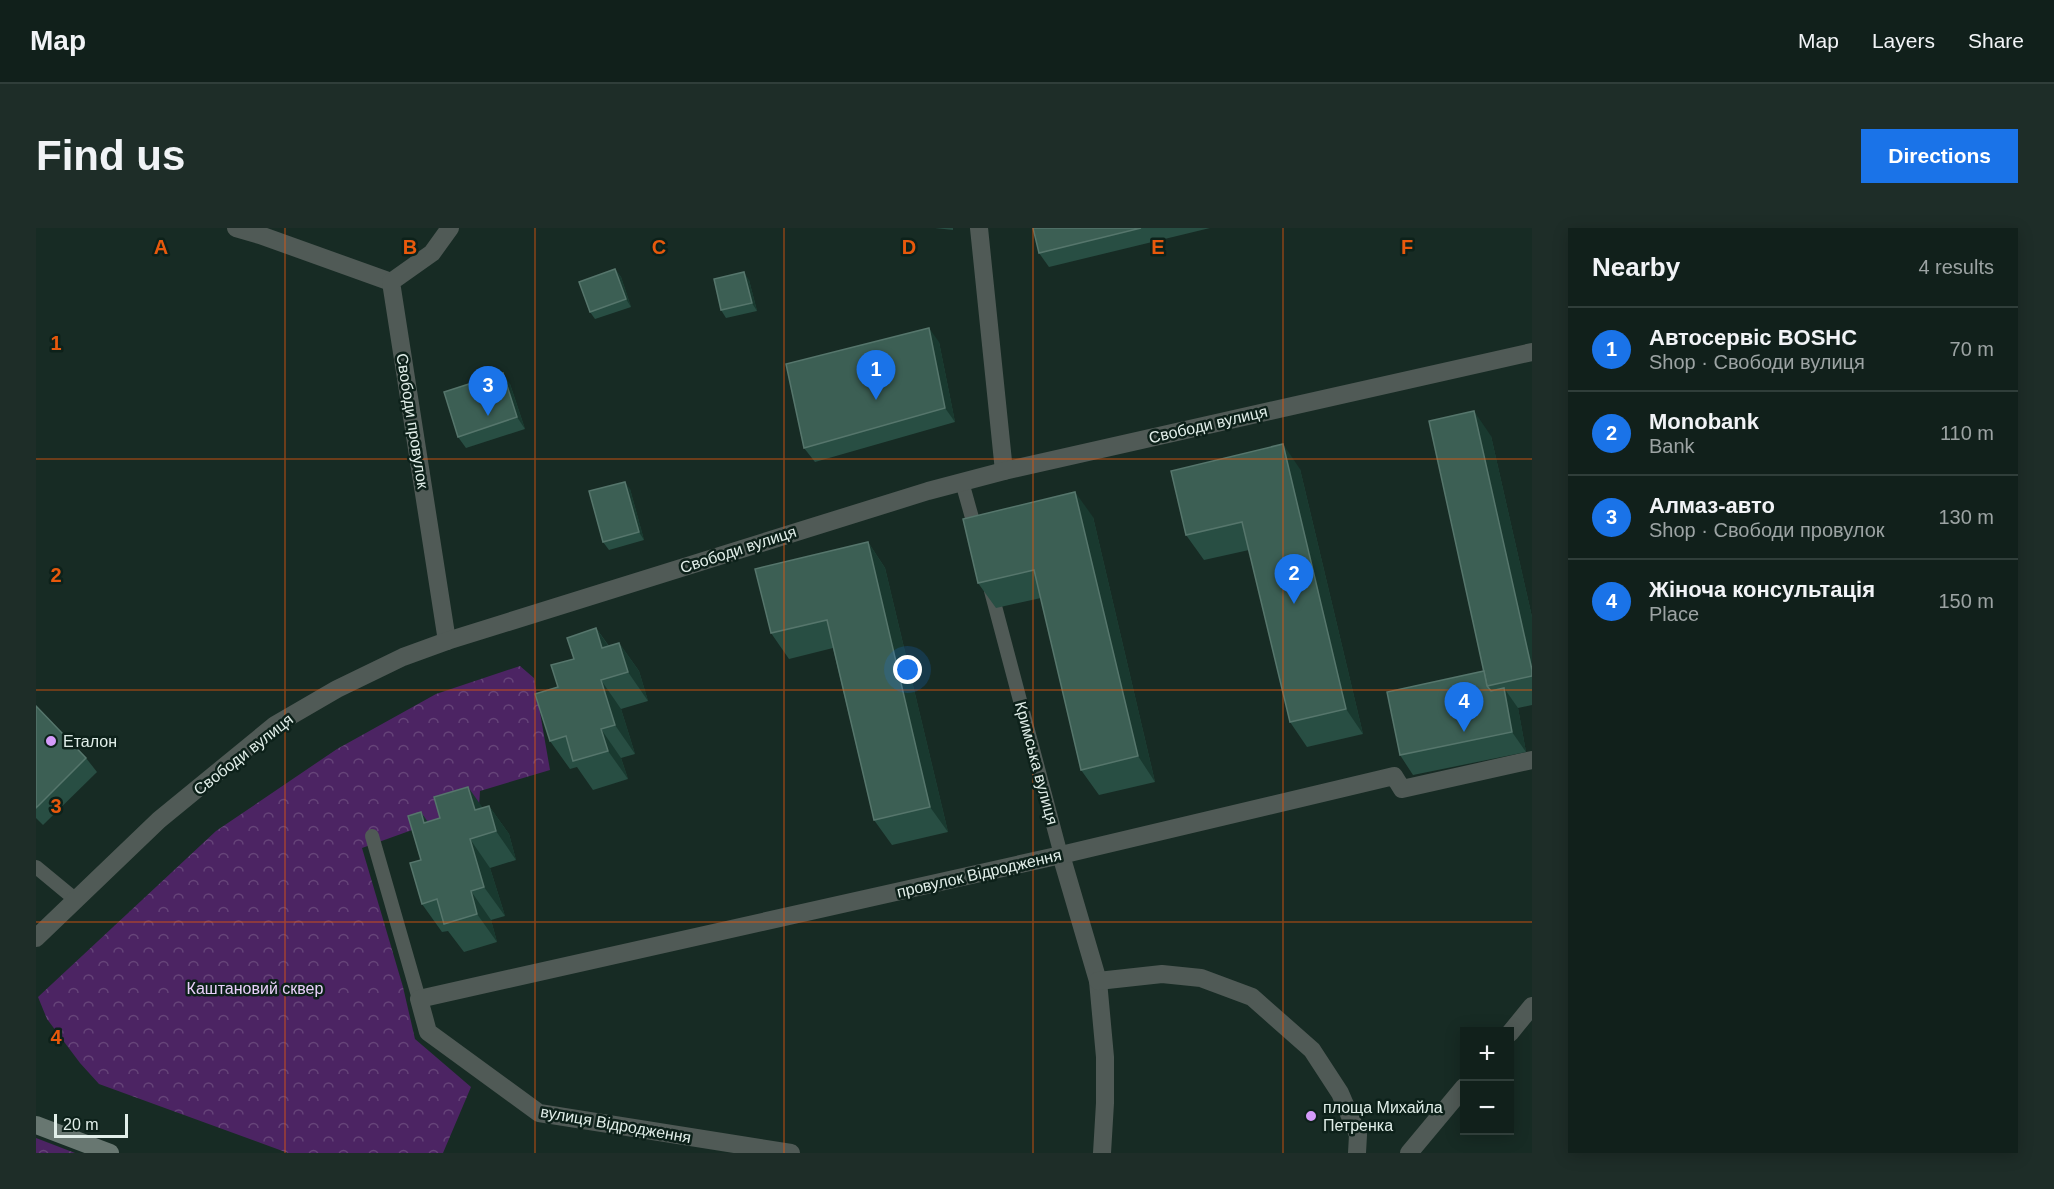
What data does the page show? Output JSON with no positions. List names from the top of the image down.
{
  "streets": {
    "street": [
      "Свободи провулок",
      "Свободи вулиця",
      "Кримська вулиця",
      "провулок Відродження",
      "вулиця Відродження"
    ]
  },
  "crossings": [
    ["Свободи провулок", "Свободи вулиця"],
    ["Кримська вулиця", "провулок Відродження"],
    ["провулок Відродження", "вулиця Відродження"]
  ],
  "parks": ["Каштановий сквер"],
  "places": ["Еталон", "площа Михайла Петренка"],
  "scale_bar": "20 m",
  "page": {
    "header": "Map",
    "nav": ["Map", "Layers", "Share"],
    "buttons": "Directions",
    "title": "Find us",
    "heading": ["Nearby", "4 results"],
    "list": [
      {
        "mark": "1",
        "name": "Автосервіс BOSHC",
        "note": "Shop · Свободи вулиця",
        "value": "70 m"
      },
      {
        "mark": "2",
        "name": "Monobank",
        "note": "Bank",
        "value": "110 m"
      },
      {
        "mark": "3",
        "name": "Алмаз-авто",
        "note": "Shop · Свободи провулок",
        "value": "130 m"
      },
      {
        "mark": "4",
        "name": "Жіноча консультація",
        "note": "Place",
        "value": "150 m"
      }
    ],
    "pins": [
      "1",
      "3",
      "2",
      "4"
    ],
    "map_buttons": ["+", "−"],
    "scale": "20 m"
  },
  "grid": {
    "columns": [
      "A",
      "B",
      "C",
      "D",
      "E",
      "F"
    ],
    "rows": [
      "1",
      "2",
      "3",
      "4"
    ]
  }
}
